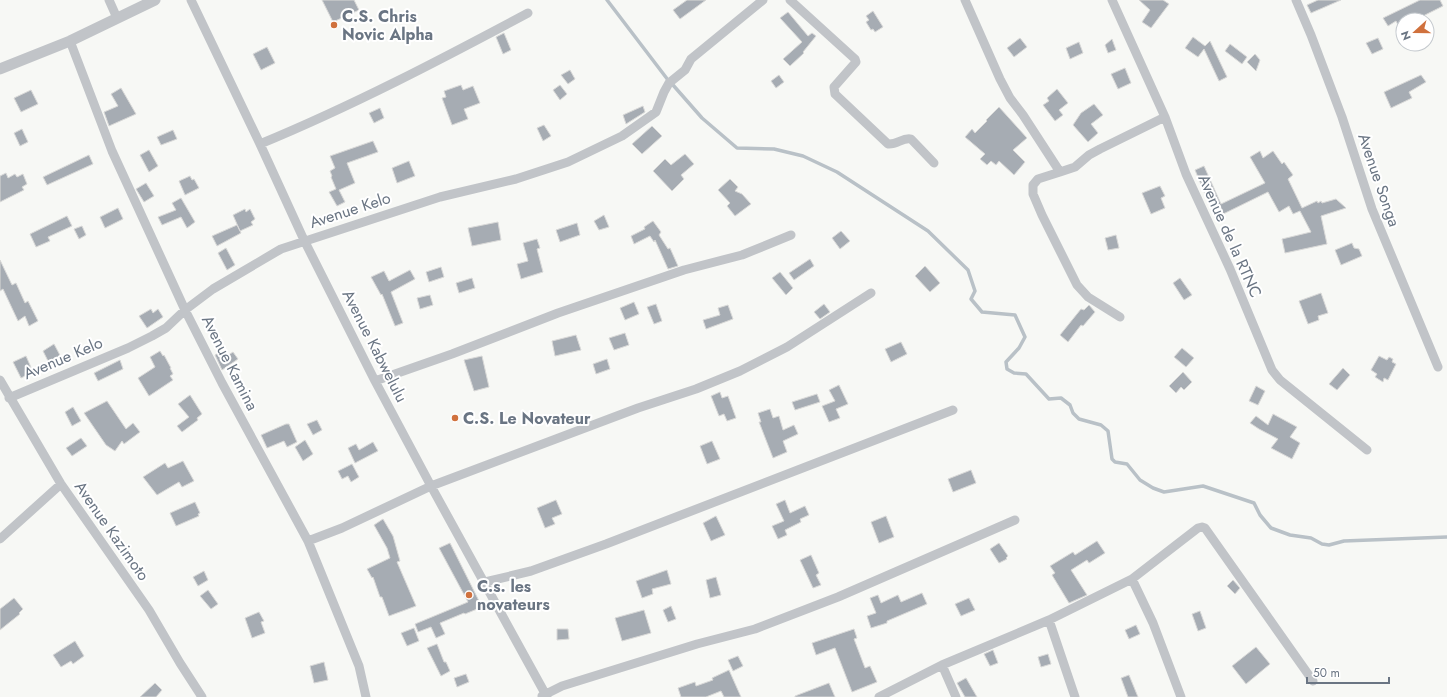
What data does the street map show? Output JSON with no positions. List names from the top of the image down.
{
  "streets": {
    "street": [
      "Avenue Songa",
      "Avenue Kelo",
      "Avenue de la RTNC",
      "Avenue Kabwelulu",
      "Avenue Kamina",
      "Avenue Kazimoto"
    ]
  },
  "crossings": [
    ["Avenue Kelo", "Avenue Kabwelulu"],
    ["Avenue Kelo", "Avenue Kamina"],
    ["Avenue Kelo", "Avenue Kazimoto"]
  ],
  "places": ["C.S. Chris Novic Alpha", "C.S. Le Novateur", "C.s. les novateurs"],
  "scale_bar": "50 m",
  "north": "left"
}
